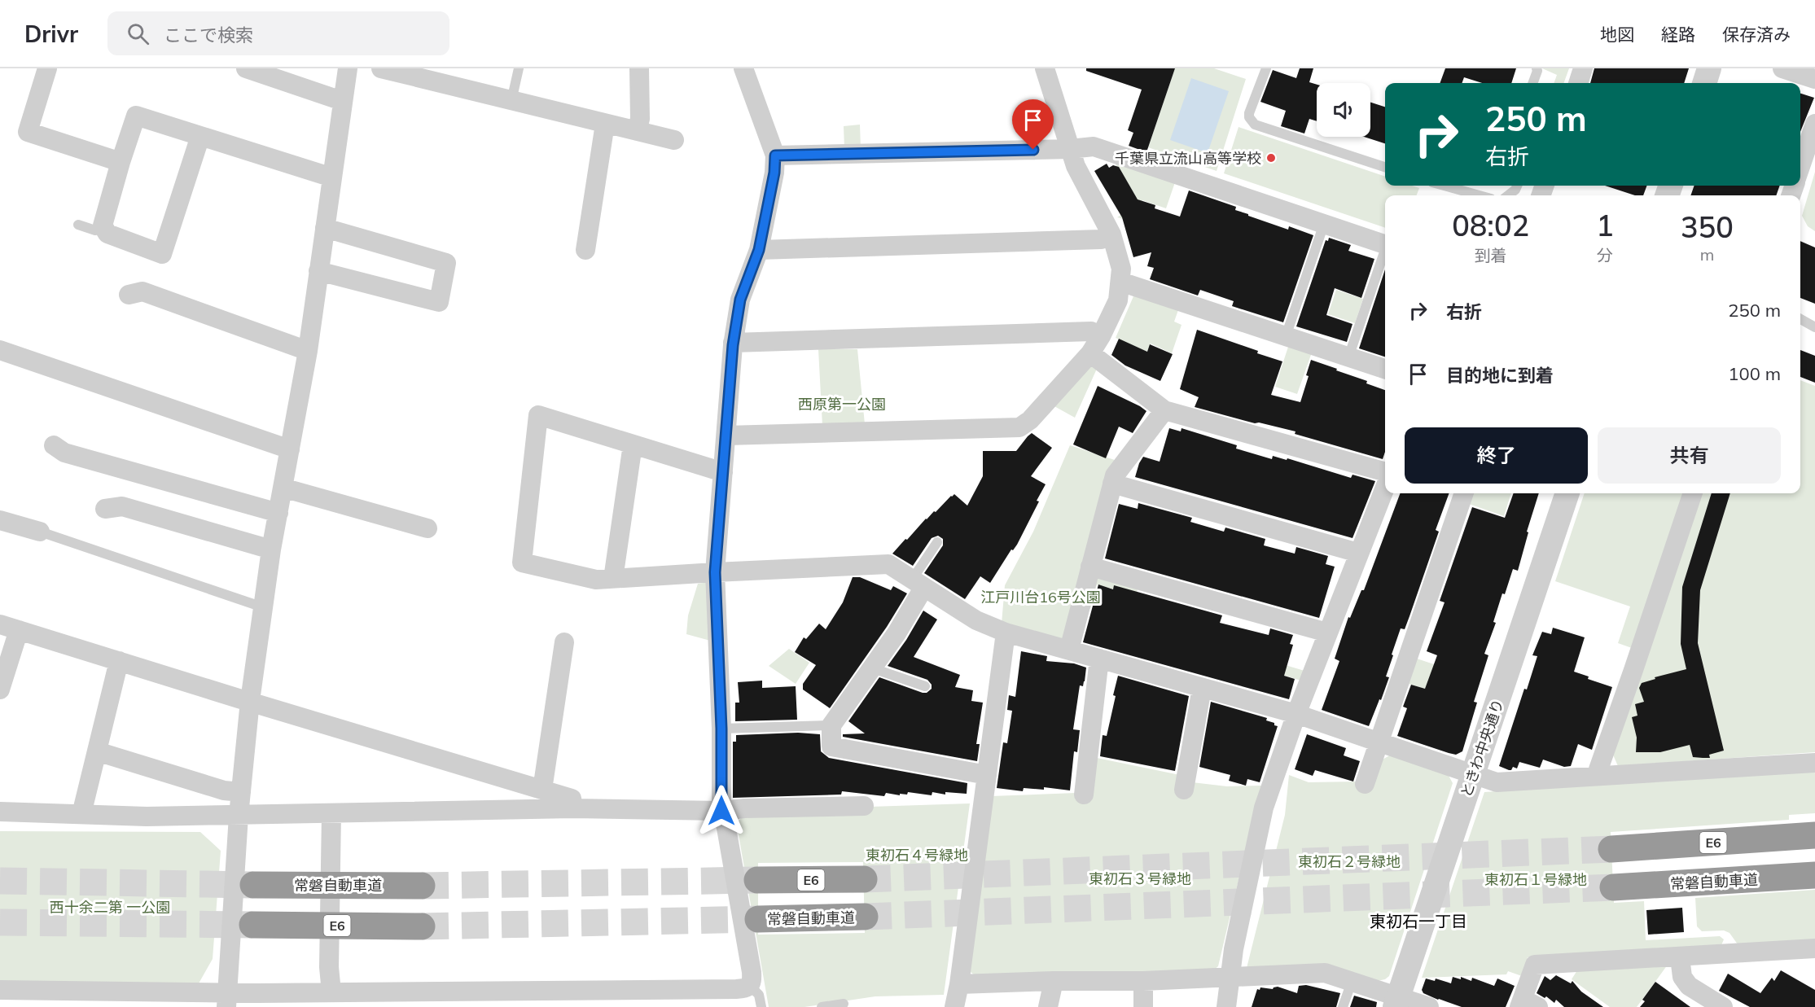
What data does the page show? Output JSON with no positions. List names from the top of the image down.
{
  "streets": {
    "highway": ["E6", "常磐自動車道"],
    "street": ["ときわ中央通り"]
  },
  "districts": ["東初石一丁目"],
  "parks": [
    "西原第一公園",
    "江戸川台16号公園",
    "東初石４号緑地",
    "東初石２号緑地",
    "東初石３号緑地",
    "東初石１号緑地",
    "西十余二第 一公園"
  ],
  "places": ["千葉県立流山高等学校"],
  "page": {
    "header": "Drivr",
    "search": "ここで検索",
    "nav": ["地図", "経路", "保存済み"],
    "turn": ["250 m", "右折"],
    "eta": [
      "08:02",
      "到着",
      "1",
      "分",
      "350",
      "m"
    ],
    "list": [
      {
        "name": "右折",
        "value": "250 m"
      },
      {
        "name": "目的地に到着",
        "value": "100 m"
      }
    ],
    "buttons": ["終了", "共有"]
  }
}
